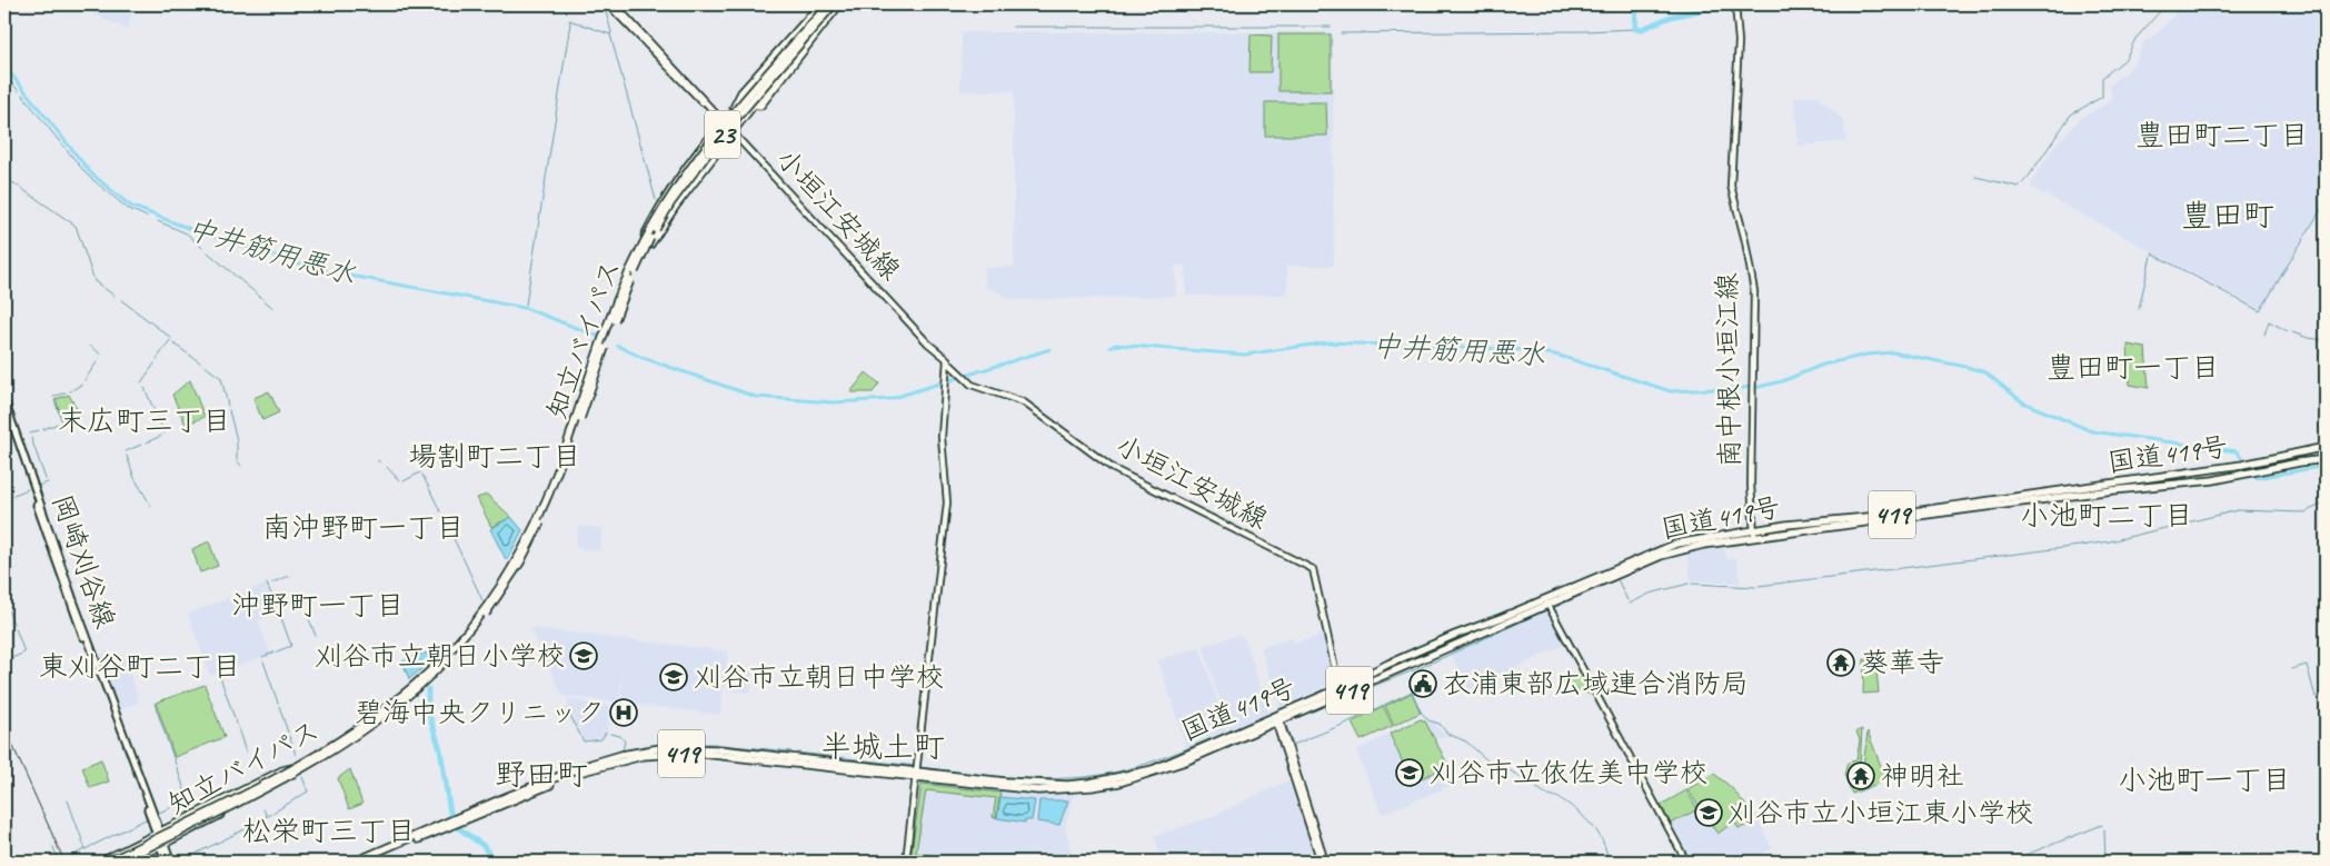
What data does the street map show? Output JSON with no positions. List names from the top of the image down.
{
  "streets": {
    "highway": [
      "23",
      "知立バイパス",
      "国道419号",
      "419"
    ],
    "main road": ["小垣江安城線", "南中根小垣江線", "岡崎刈谷線"]
  },
  "crossings": [
    ["23", "小垣江安城線"],
    ["23", "知立バイパス"],
    ["小垣江安城線", "国道419号"],
    ["南中根小垣江線", "国道419号"]
  ],
  "districts": [
    "豊田町二丁目",
    "豊田町",
    "豊田町一丁目",
    "末広町三丁目",
    "場割町二丁目",
    "小池町二丁目",
    "南沖野町一丁目",
    "沖野町一丁目",
    "東刈谷町二丁目",
    "半城土町",
    "野田町",
    "小池町一丁目",
    "松栄町三丁目"
  ],
  "water": ["中井筋用悪水"],
  "places": {
    "school or university": [
      "刈谷市立朝日小学校",
      "刈谷市立朝日中学校",
      "刈谷市立依佐美中学校",
      "刈谷市立小垣江東小学校"
    ],
    "temple": ["葵華寺", "神明社"],
    "public building": ["衣浦東部広域連合消防局"],
    "hospital": ["碧海中央クリニック"]
  }
}
